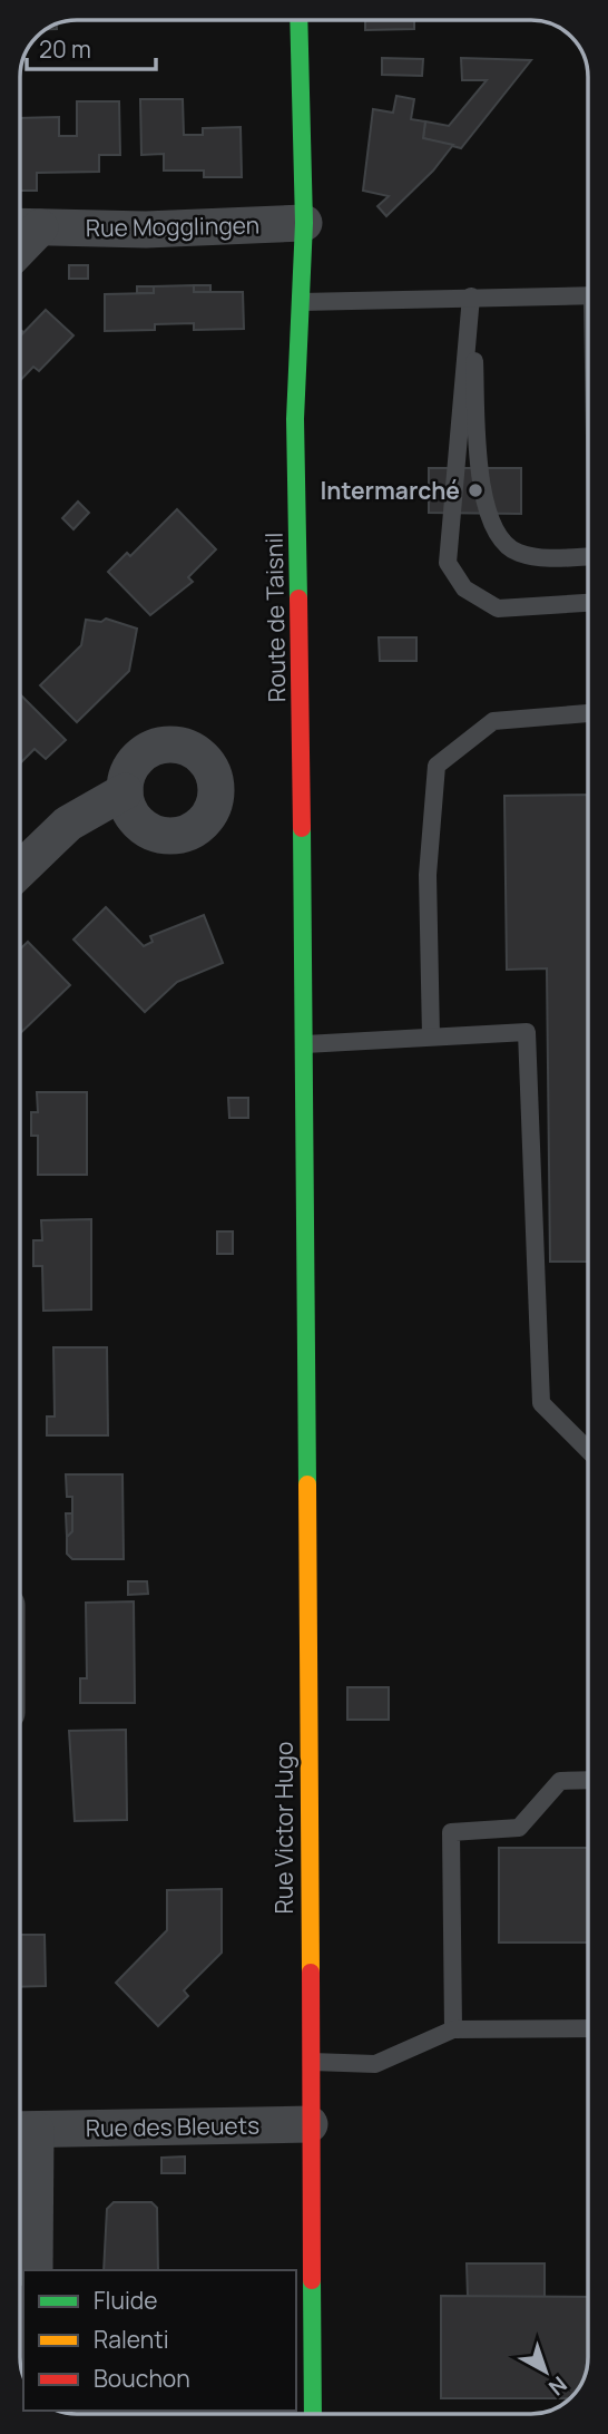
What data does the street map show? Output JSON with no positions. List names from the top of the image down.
{
  "streets": {
    "street": [
      "Rue Mogglingen",
      "Route de Taisnil",
      "Rue Victor Hugo",
      "Rue des Bleuets"
    ]
  },
  "crossings": [
    ["Rue Mogglingen", "Route de Taisnil"],
    ["Route de Taisnil", "Rue Victor Hugo"],
    ["Rue Victor Hugo", "Rue des Bleuets"]
  ],
  "places": ["Intermarché"],
  "legend": ["Fluide", "Ralenti", "Bouchon"],
  "scale_bar": "20 m",
  "north": "bottom right"
}
